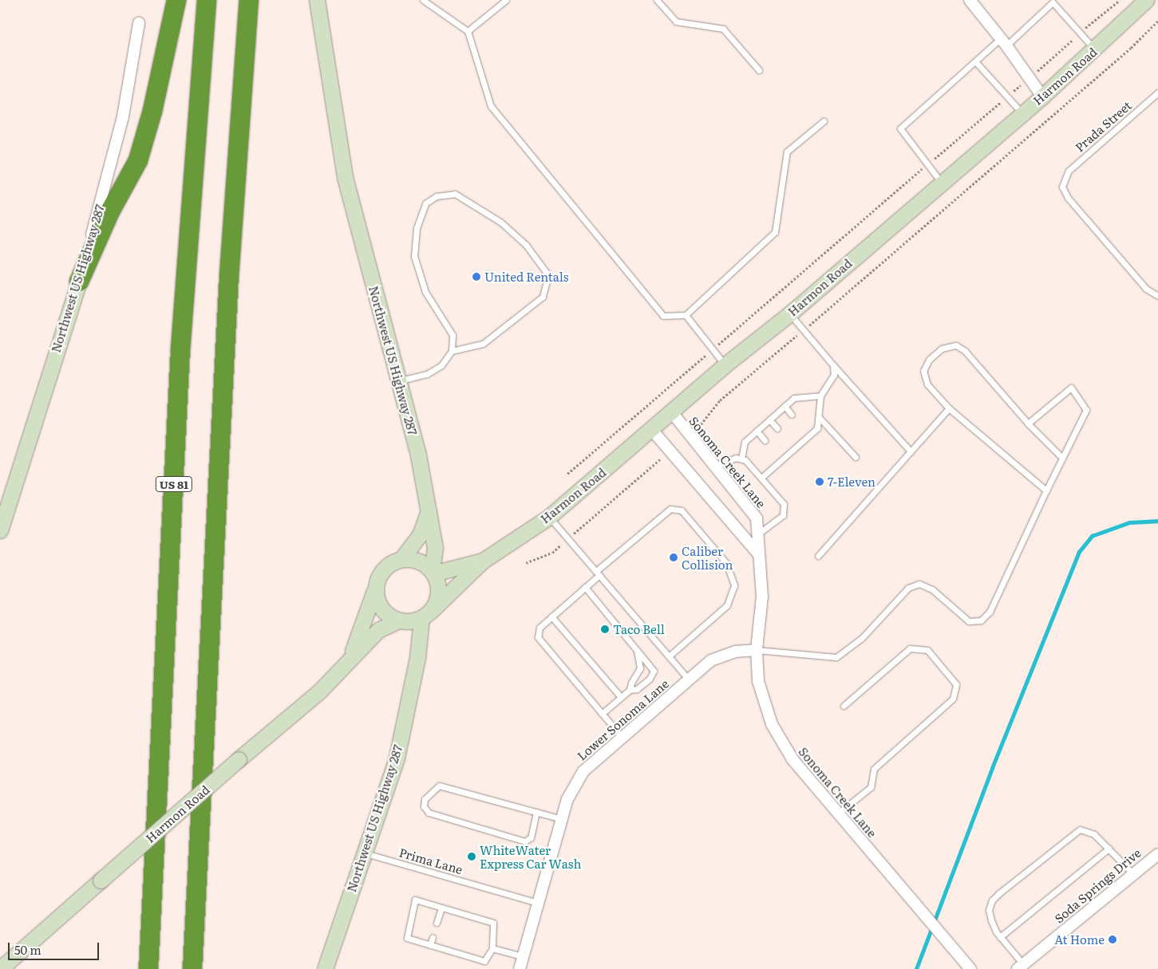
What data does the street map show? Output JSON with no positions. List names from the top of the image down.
{
  "streets": {
    "highway": ["US 81"],
    "main road": ["Harmon Road", "Northwest US Highway 287"],
    "street": ["Sonoma Creek Lane", "Lower Sonoma Lane", "Soda Springs Drive"],
    "lane": ["Prada Street", "Prima Lane"]
  },
  "crossings": [
    ["Harmon Road", "Northwest US Highway 287"],
    ["Harmon Road", "Sonoma Creek Lane"],
    ["Northwest US Highway 287", "Prima Lane"],
    ["Sonoma Creek Lane", "Lower Sonoma Lane"],
    ["Lower Sonoma Lane", "Prima Lane"]
  ],
  "places": [
    "United Rentals",
    "7-Eleven",
    "Caliber Collision",
    "Taco Bell",
    "WhiteWater Express Car Wash",
    "At Home"
  ],
  "scale_bar": "50 m"
}
